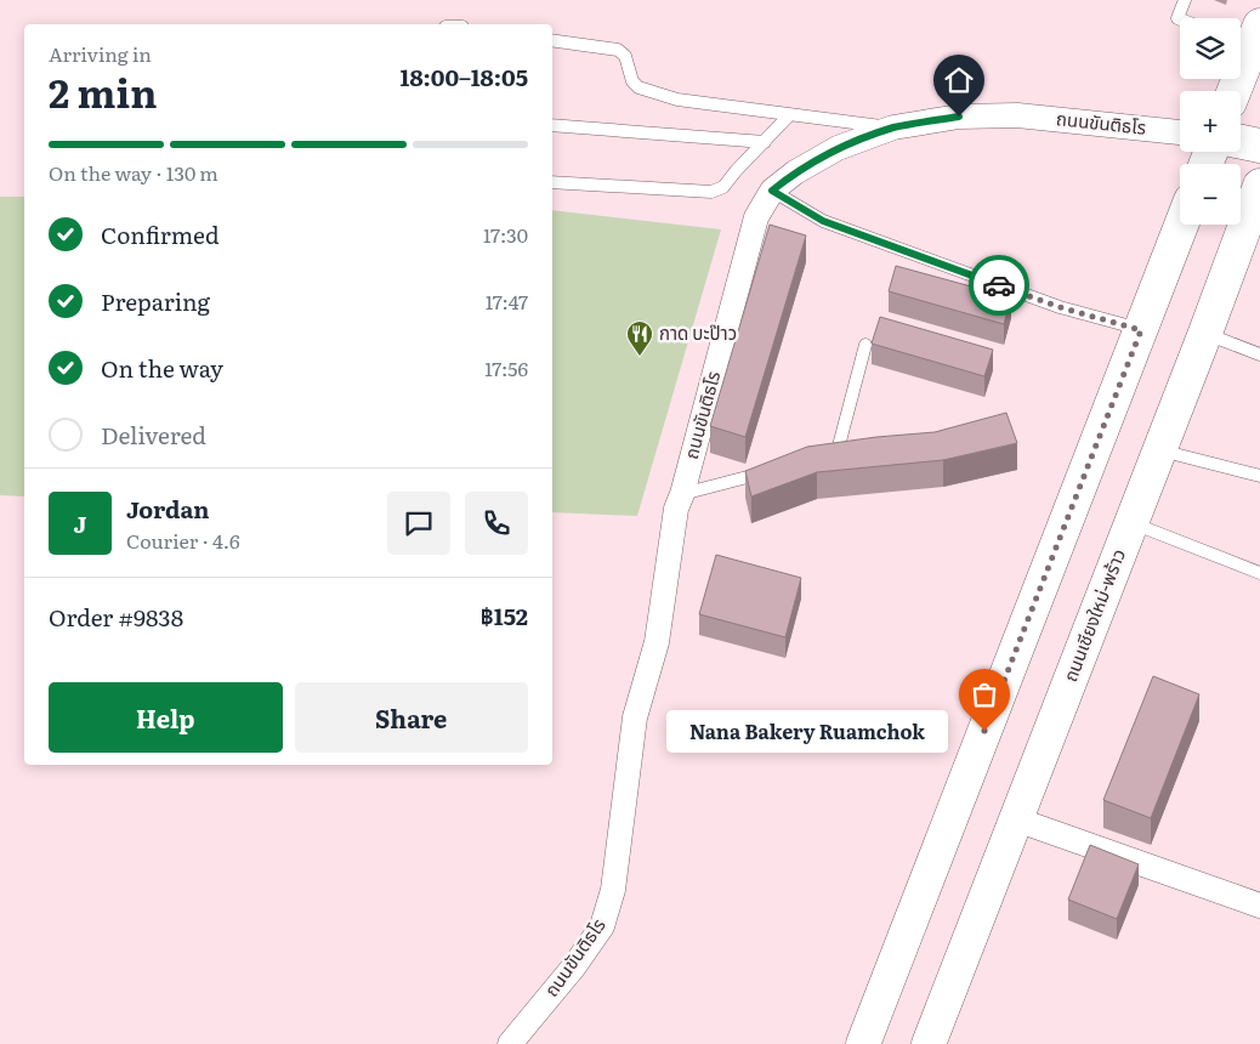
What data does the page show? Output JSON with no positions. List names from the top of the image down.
{
  "streets": {
    "main road": ["ถนนเชียงใหม่-พร้าว"],
    "street": ["ถนนขันติธโร"]
  },
  "places": {
    "restaurant": ["กาด บะป๊าว"],
    "other": ["Nana Bakery Ruamchok"]
  },
  "page": {
    "map_buttons": ["+", "−"],
    "heading": ["2 min", "Arriving in", "18:00–18:05"],
    "panel": [
      "Jordan",
      "Courier · 4.6",
      "Order #9838",
      "฿152"
    ],
    "bar": "On the way · 130 m",
    "list": [
      ["Confirmed", "17:30"],
      ["Preparing", "17:47"],
      ["On the way", "17:56"],
      "Delivered"
    ],
    "round": "J",
    "buttons": ["Help", "Share"],
    "bubble": "Nana Bakery Ruamchok"
  }
}
